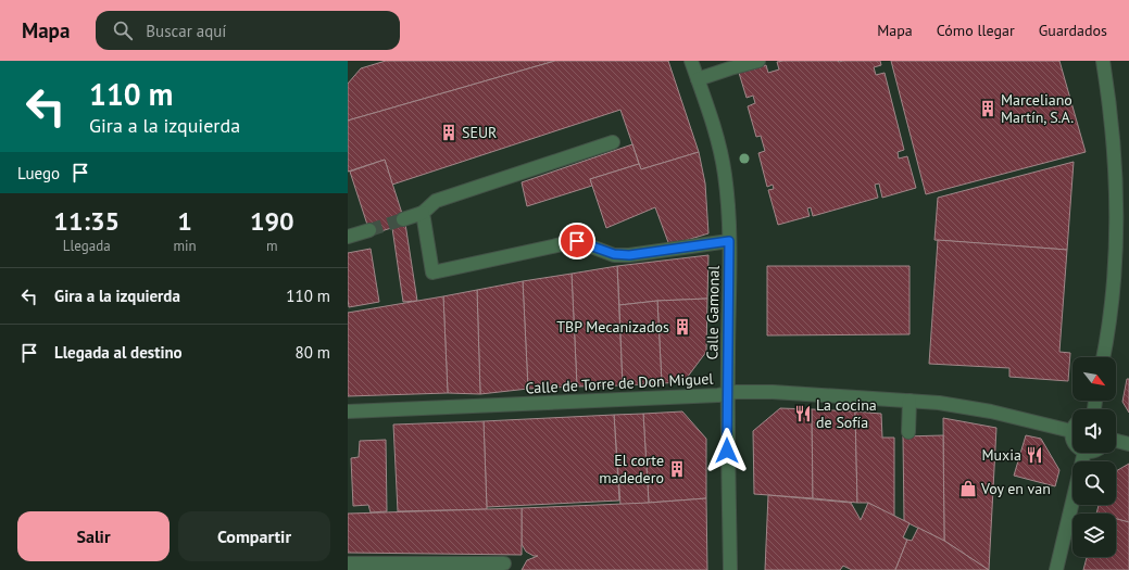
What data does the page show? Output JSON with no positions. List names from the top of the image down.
{
  "streets": {
    "street": ["Calle Gamonal", "Calle de Torre de Don Miguel"]
  },
  "crossings": [
    ["Calle Gamonal", "Calle de Torre de Don Miguel"]
  ],
  "places": {
    "building": [
      "Marceliano Martín, S.A.",
      "SEUR",
      "TBP Mecanizados",
      "El corte madedero"
    ],
    "restaurant": ["La cocina de Sofía", "Muxia"],
    "shop": ["Voy en van"]
  },
  "north": "bottom right",
  "page": {
    "header": "Mapa",
    "search": "Buscar aquí",
    "nav": ["Mapa", "Cómo llegar", "Guardados"],
    "turn": ["110 m", "Gira a la izquierda"],
    "then": "Luego",
    "eta": [
      "11:35",
      "Llegada",
      "1",
      "min",
      "190",
      "m"
    ],
    "list": [
      {
        "name": "Gira a la izquierda",
        "value": "110 m"
      },
      {
        "name": "Llegada al destino",
        "value": "80 m"
      }
    ],
    "buttons": ["Salir", "Compartir"]
  }
}
